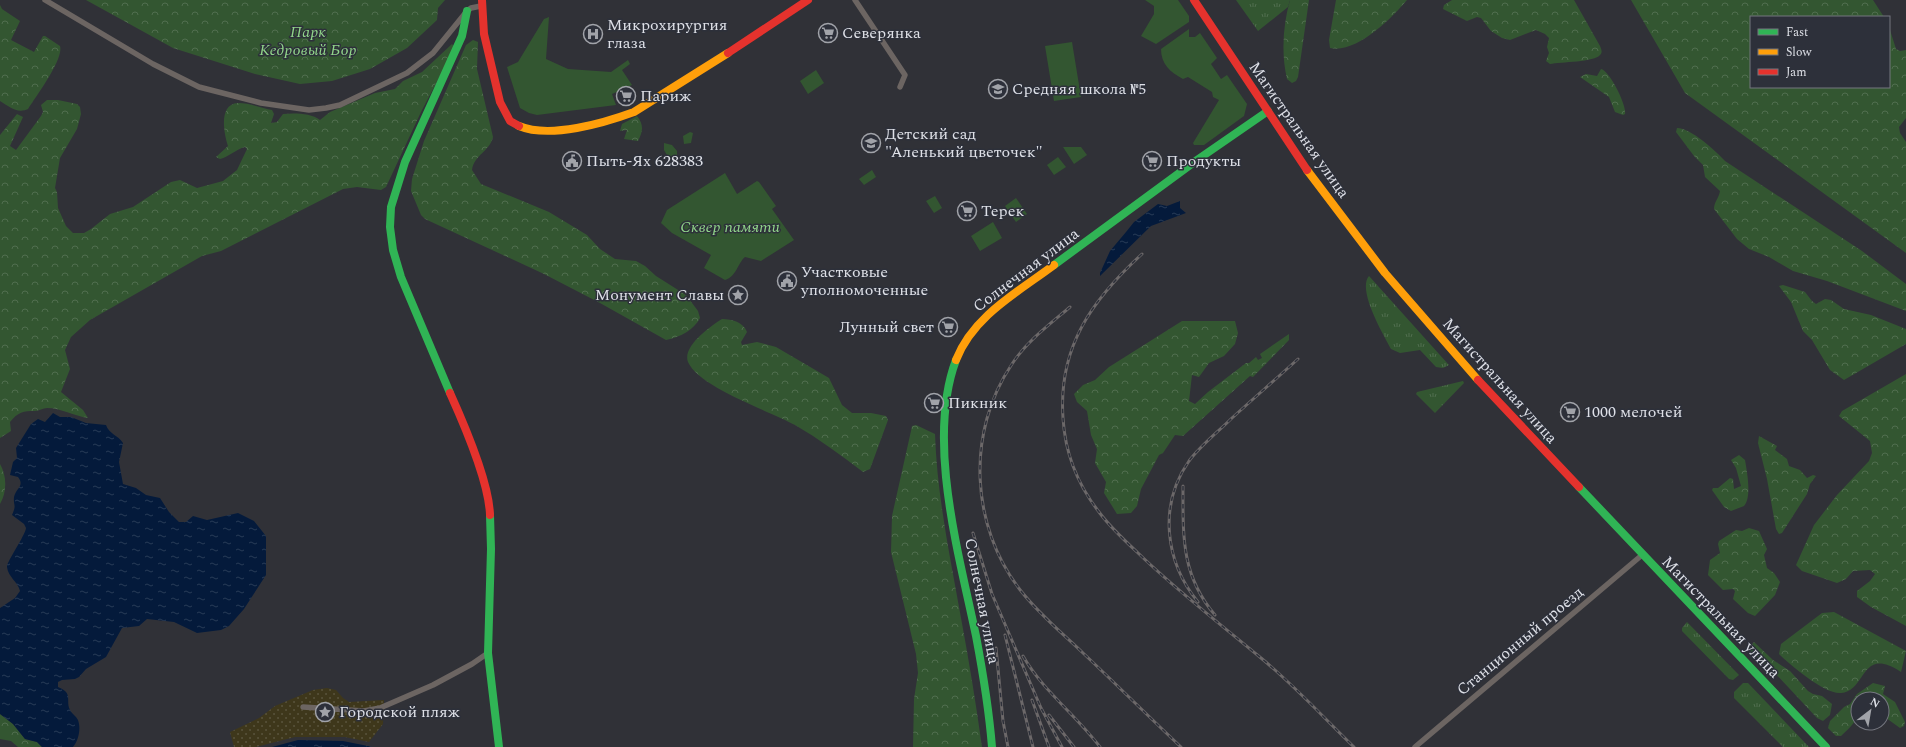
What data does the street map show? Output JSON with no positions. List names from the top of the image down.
{
  "streets": {
    "street": ["Магистральная улица", "Солнечная улица", "Станционный проезд"]
  },
  "crossings": [
    ["Магистральная улица", "Солнечная улица"],
    ["Магистральная улица", "Станционный проезд"]
  ],
  "parks": ["Парк Кедровый Бор", "Сквер памяти"],
  "places": {
    "supermarket": [
      "Северянка",
      "Париж",
      "Продукты",
      "Терек",
      "Лунный свет",
      "Пикник",
      "1000 мелочей"
    ],
    "hospital": ["Микрохирургия глаза"],
    "school or university": ["Средняя школа №5", "Детский сад \"Аленький цветочек\""],
    "public building": ["Пыть-Ях 628383", "Участковые уполномоченные"],
    "place": ["Монумент Славы", "Городской пляж"]
  },
  "legend": ["Fast", "Slow", "Jam"],
  "north": "top right"
}
